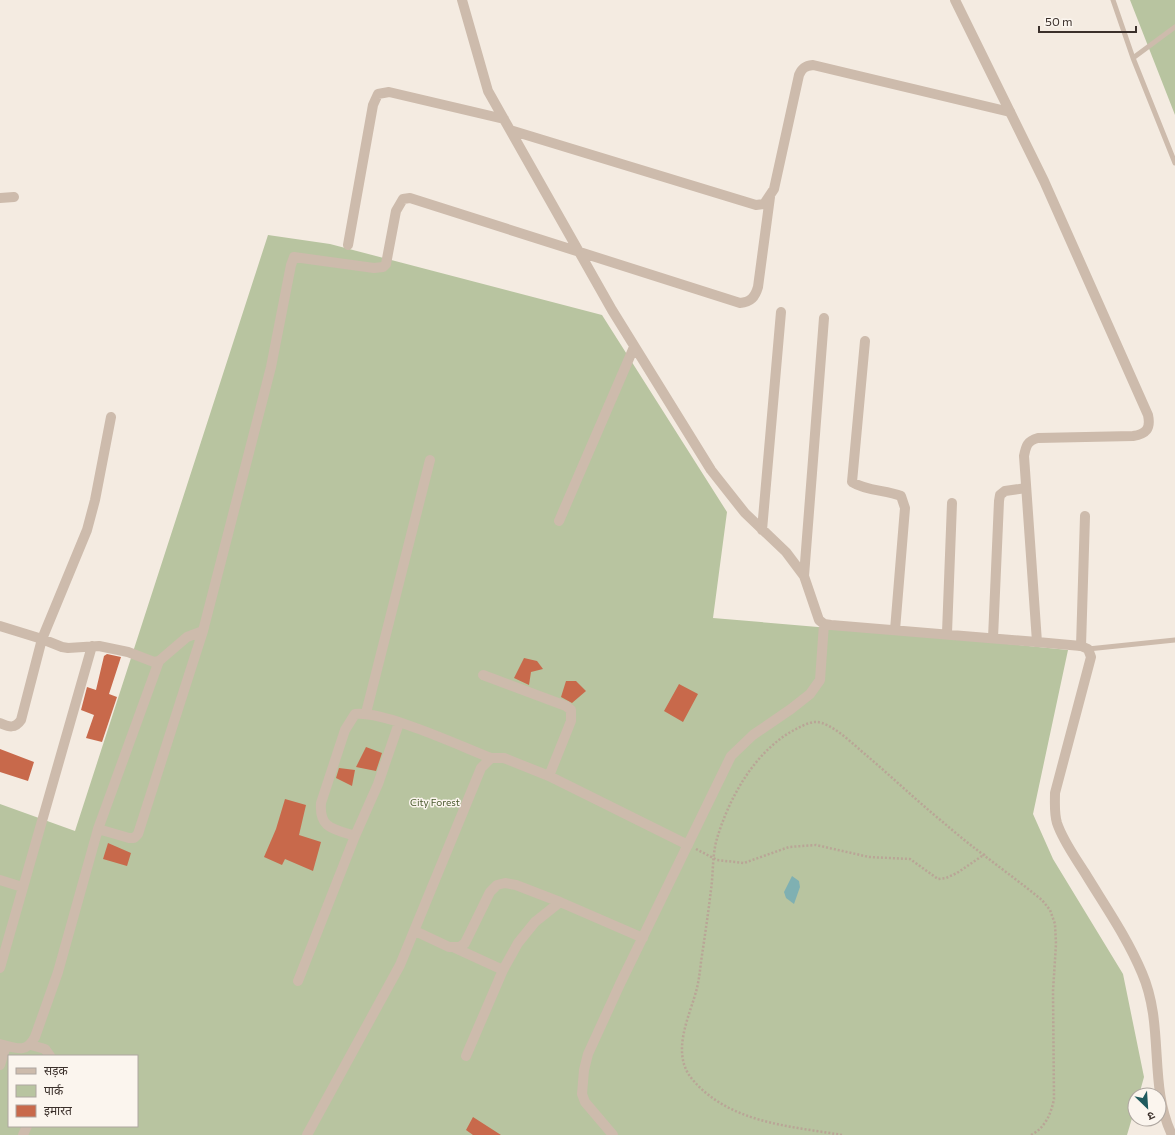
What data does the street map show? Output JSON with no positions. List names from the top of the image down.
{
  "parks": ["City Forest"],
  "legend": ["सड़क", "पार्क", "इमारत"],
  "scale_bar": "50 m",
  "north": "bottom right"
}
